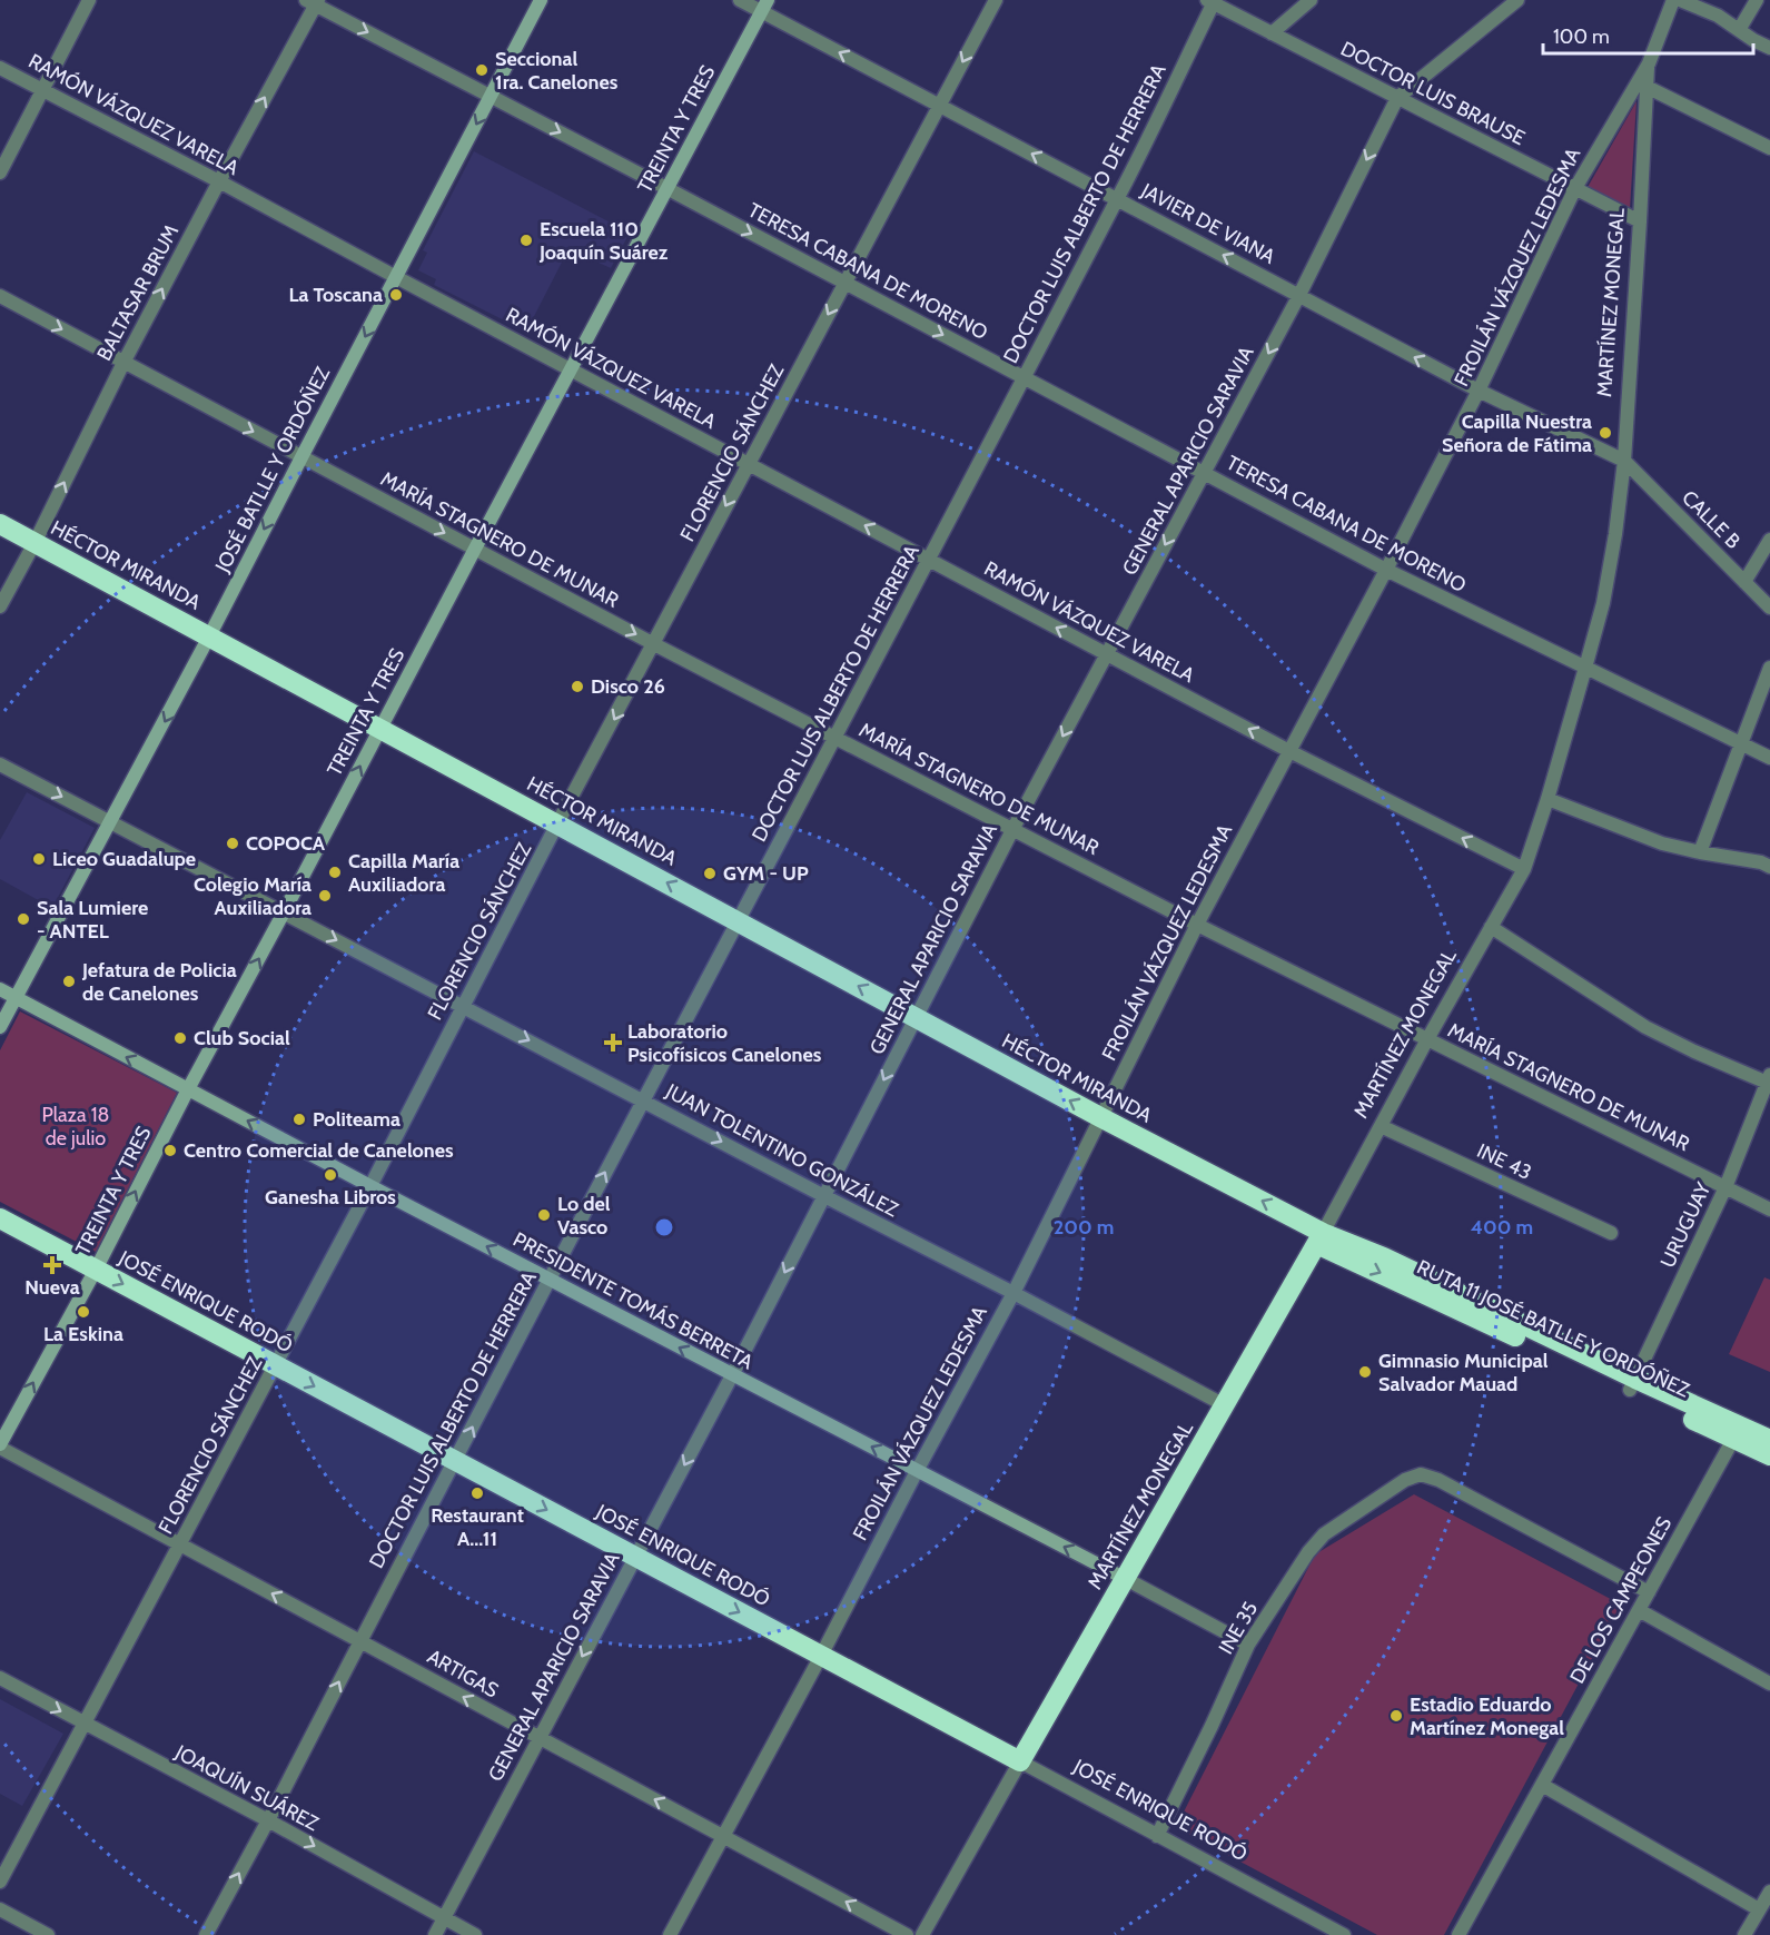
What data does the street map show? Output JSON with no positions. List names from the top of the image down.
{
  "streets": {
    "highway": [
      "MARTÍNEZ MONEGAL",
      "HÉCTOR MIRANDA",
      "JOSÉ ENRIQUE RODÓ",
      "RUTA 11 JOSÉ BATLLE Y ORDÓÑEZ"
    ],
    "street": [
      "DOCTOR LUIS BRAUSE",
      "RAMÓN VÁZQUEZ VARELA",
      "TREINTA Y TRES",
      "DOCTOR LUIS ALBERTO DE HERRERA",
      "JAVIER DE VIANA",
      "FROILÁN VÁZQUEZ LEDESMA",
      "TERESA CABANA DE MORENO",
      "BALTASAR BRUM",
      "FLORENCIO SÁNCHEZ",
      "GENERAL APARICIO SARAVIA",
      "JOSÉ BATLLE Y ORDÓÑEZ",
      "CALLE B",
      "MARÍA STAGNERO DE MUNAR",
      "JUAN TOLENTINO GONZÁLEZ",
      "INE 43",
      "URUGUAY",
      "PRESIDENTE TOMÁS BERRETA",
      "DE LOS CAMPEONES",
      "INE 35",
      "ARTIGAS",
      "JOAQUÍN SUÁREZ"
    ]
  },
  "crossings": [
    ["DOCTOR LUIS BRAUSE", "DOCTOR LUIS ALBERTO DE HERRERA"],
    ["DOCTOR LUIS BRAUSE", "FROILÁN VÁZQUEZ LEDESMA"],
    ["DOCTOR LUIS BRAUSE", "MARTÍNEZ MONEGAL"],
    ["DOCTOR LUIS BRAUSE", "GENERAL APARICIO SARAVIA"],
    ["RAMÓN VÁZQUEZ VARELA", "TREINTA Y TRES"],
    ["RAMÓN VÁZQUEZ VARELA", "DOCTOR LUIS ALBERTO DE HERRERA"],
    ["RAMÓN VÁZQUEZ VARELA", "FROILÁN VÁZQUEZ LEDESMA"],
    ["RAMÓN VÁZQUEZ VARELA", "BALTASAR BRUM"],
    ["RAMÓN VÁZQUEZ VARELA", "MARTÍNEZ MONEGAL"],
    ["RAMÓN VÁZQUEZ VARELA", "FLORENCIO SÁNCHEZ"],
    ["RAMÓN VÁZQUEZ VARELA", "GENERAL APARICIO SARAVIA"],
    ["RAMÓN VÁZQUEZ VARELA", "JOSÉ BATLLE Y ORDÓÑEZ"],
    ["TREINTA Y TRES", "JAVIER DE VIANA"],
    ["TREINTA Y TRES", "TERESA CABANA DE MORENO"],
    ["TREINTA Y TRES", "MARÍA STAGNERO DE MUNAR"],
    ["TREINTA Y TRES", "HÉCTOR MIRANDA"],
    ["TREINTA Y TRES", "JUAN TOLENTINO GONZÁLEZ"],
    ["TREINTA Y TRES", "PRESIDENTE TOMÁS BERRETA"],
    ["TREINTA Y TRES", "JOSÉ ENRIQUE RODÓ"],
    ["TREINTA Y TRES", "ARTIGAS"],
    ["DOCTOR LUIS ALBERTO DE HERRERA", "JAVIER DE VIANA"],
    ["DOCTOR LUIS ALBERTO DE HERRERA", "TERESA CABANA DE MORENO"],
    ["DOCTOR LUIS ALBERTO DE HERRERA", "MARÍA STAGNERO DE MUNAR"],
    ["DOCTOR LUIS ALBERTO DE HERRERA", "HÉCTOR MIRANDA"],
    ["DOCTOR LUIS ALBERTO DE HERRERA", "JUAN TOLENTINO GONZÁLEZ"],
    ["DOCTOR LUIS ALBERTO DE HERRERA", "PRESIDENTE TOMÁS BERRETA"],
    ["DOCTOR LUIS ALBERTO DE HERRERA", "JOSÉ ENRIQUE RODÓ"],
    ["DOCTOR LUIS ALBERTO DE HERRERA", "ARTIGAS"],
    ["DOCTOR LUIS ALBERTO DE HERRERA", "JOAQUÍN SUÁREZ"],
    ["JAVIER DE VIANA", "FROILÁN VÁZQUEZ LEDESMA"],
    ["JAVIER DE VIANA", "MARTÍNEZ MONEGAL"],
    ["JAVIER DE VIANA", "FLORENCIO SÁNCHEZ"],
    ["JAVIER DE VIANA", "GENERAL APARICIO SARAVIA"],
    ["JAVIER DE VIANA", "CALLE B"],
    ["FROILÁN VÁZQUEZ LEDESMA", "TERESA CABANA DE MORENO"],
    ["FROILÁN VÁZQUEZ LEDESMA", "MARTÍNEZ MONEGAL"],
    ["FROILÁN VÁZQUEZ LEDESMA", "MARÍA STAGNERO DE MUNAR"],
    ["FROILÁN VÁZQUEZ LEDESMA", "HÉCTOR MIRANDA"],
    ["FROILÁN VÁZQUEZ LEDESMA", "JUAN TOLENTINO GONZÁLEZ"],
    ["FROILÁN VÁZQUEZ LEDESMA", "PRESIDENTE TOMÁS BERRETA"],
    ["FROILÁN VÁZQUEZ LEDESMA", "JOSÉ ENRIQUE RODÓ"],
    ["FROILÁN VÁZQUEZ LEDESMA", "ARTIGAS"],
    ["TERESA CABANA DE MORENO", "BALTASAR BRUM"],
    ["TERESA CABANA DE MORENO", "MARTÍNEZ MONEGAL"],
    ["TERESA CABANA DE MORENO", "FLORENCIO SÁNCHEZ"],
    ["TERESA CABANA DE MORENO", "GENERAL APARICIO SARAVIA"],
    ["TERESA CABANA DE MORENO", "JOSÉ BATLLE Y ORDÓÑEZ"],
    ["BALTASAR BRUM", "MARÍA STAGNERO DE MUNAR"],
    ["BALTASAR BRUM", "HÉCTOR MIRANDA"],
    ["MARTÍNEZ MONEGAL", "CALLE B"],
    ["MARTÍNEZ MONEGAL", "MARÍA STAGNERO DE MUNAR"],
    ["MARTÍNEZ MONEGAL", "HÉCTOR MIRANDA"],
    ["MARTÍNEZ MONEGAL", "JUAN TOLENTINO GONZÁLEZ"],
    ["MARTÍNEZ MONEGAL", "INE 43"],
    ["MARTÍNEZ MONEGAL", "PRESIDENTE TOMÁS BERRETA"],
    ["MARTÍNEZ MONEGAL", "JOSÉ ENRIQUE RODÓ"],
    ["MARTÍNEZ MONEGAL", "RUTA 11 JOSÉ BATLLE Y ORDÓÑEZ"],
    ["FLORENCIO SÁNCHEZ", "MARÍA STAGNERO DE MUNAR"],
    ["FLORENCIO SÁNCHEZ", "HÉCTOR MIRANDA"],
    ["FLORENCIO SÁNCHEZ", "JUAN TOLENTINO GONZÁLEZ"],
    ["FLORENCIO SÁNCHEZ", "PRESIDENTE TOMÁS BERRETA"],
    ["FLORENCIO SÁNCHEZ", "JOSÉ ENRIQUE RODÓ"],
    ["FLORENCIO SÁNCHEZ", "ARTIGAS"],
    ["FLORENCIO SÁNCHEZ", "JOAQUÍN SUÁREZ"],
    ["GENERAL APARICIO SARAVIA", "MARÍA STAGNERO DE MUNAR"],
    ["GENERAL APARICIO SARAVIA", "HÉCTOR MIRANDA"],
    ["GENERAL APARICIO SARAVIA", "JUAN TOLENTINO GONZÁLEZ"],
    ["GENERAL APARICIO SARAVIA", "PRESIDENTE TOMÁS BERRETA"],
    ["GENERAL APARICIO SARAVIA", "JOSÉ ENRIQUE RODÓ"],
    ["GENERAL APARICIO SARAVIA", "ARTIGAS"],
    ["GENERAL APARICIO SARAVIA", "JOAQUÍN SUÁREZ"],
    ["JOSÉ BATLLE Y ORDÓÑEZ", "MARÍA STAGNERO DE MUNAR"],
    ["JOSÉ BATLLE Y ORDÓÑEZ", "HÉCTOR MIRANDA"],
    ["JOSÉ BATLLE Y ORDÓÑEZ", "JUAN TOLENTINO GONZÁLEZ"],
    ["JOSÉ BATLLE Y ORDÓÑEZ", "PRESIDENTE TOMÁS BERRETA"],
    ["MARÍA STAGNERO DE MUNAR", "URUGUAY"],
    ["HÉCTOR MIRANDA", "RUTA 11 JOSÉ BATLLE Y ORDÓÑEZ"],
    ["URUGUAY", "RUTA 11 JOSÉ BATLLE Y ORDÓÑEZ"],
    ["PRESIDENTE TOMÁS BERRETA", "INE 35"],
    ["JOSÉ ENRIQUE RODÓ", "INE 35"],
    ["RUTA 11 JOSÉ BATLLE Y ORDÓÑEZ", "DE LOS CAMPEONES"],
    ["DE LOS CAMPEONES", "INE 35"]
  ],
  "one_way": [
    "RAMÓN VÁZQUEZ VARELA",
    "TREINTA Y TRES",
    "JAVIER DE VIANA",
    "TERESA CABANA DE MORENO",
    "BALTASAR BRUM",
    "GENERAL APARICIO SARAVIA",
    "JOSÉ BATLLE Y ORDÓÑEZ",
    "MARÍA STAGNERO DE MUNAR",
    "HÉCTOR MIRANDA",
    "JUAN TOLENTINO GONZÁLEZ",
    "PRESIDENTE TOMÁS BERRETA",
    "JOSÉ ENRIQUE RODÓ",
    "ARTIGAS",
    "JOAQUÍN SUÁREZ"
  ],
  "parks": ["Plaza 18 de julio"],
  "places": {
    "other": [
      "Seccional 1ra. Canelones",
      "Escuela 110 Joaquín Suárez",
      "La Toscana",
      "Capilla Nuestra Señora de Fátima",
      "Disco 26",
      "COPOCA",
      "Liceo Guadalupe",
      "Capilla María Auxiliadora",
      "GYM - UP",
      "Colegio María Auxiliadora",
      "Sala Lumiere - ANTEL",
      "Jefatura de Policia de Canelones",
      "Club Social",
      "Politeama",
      "Centro Comercial de Canelones",
      "Ganesha Libros",
      "Lo del Vasco",
      "La Eskina",
      "Gimnasio Municipal Salvador Mauad",
      "Restaurant A...11",
      "Estadio Eduardo Martínez Monegal"
    ],
    "health": ["Laboratorio Psicofísicos Canelones", "Nueva"]
  },
  "scale_bar": "100 m",
  "rings": ["200 m", "400 m"]
}
